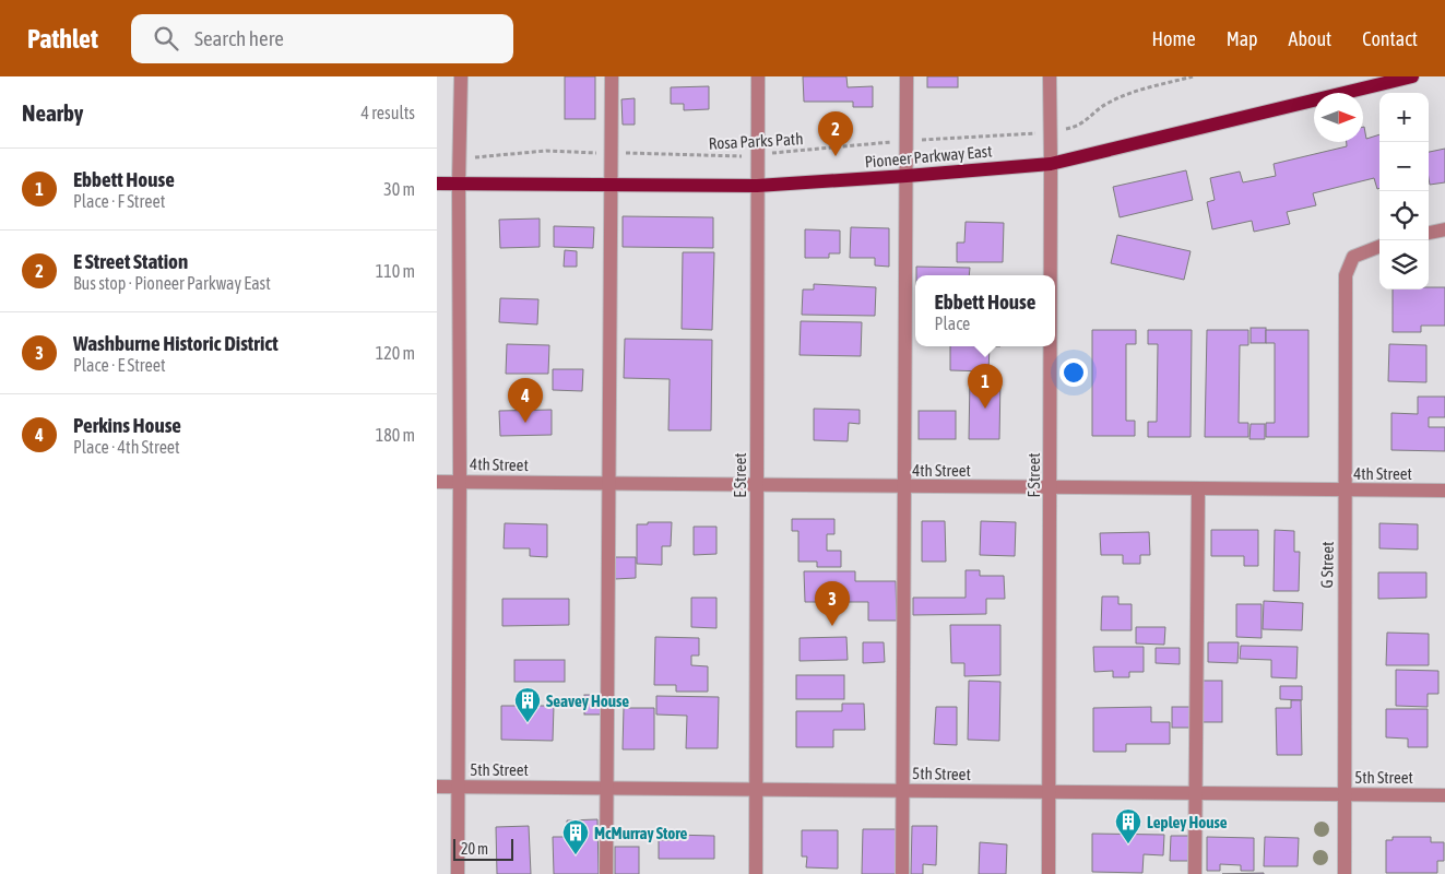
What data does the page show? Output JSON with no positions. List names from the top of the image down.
{
  "streets": {
    "main road": ["Pioneer Parkway East"],
    "street": [
      "4th Street",
      "E Street",
      "F Street",
      "G Street",
      "5th Street"
    ],
    "path": ["Rosa Parks Path"]
  },
  "crossings": [
    ["Rosa Parks Path", "E Street"],
    ["Rosa Parks Path", "F Street"],
    ["Pioneer Parkway East", "E Street"],
    ["Pioneer Parkway East", "F Street"],
    ["4th Street", "E Street"],
    ["4th Street", "F Street"],
    ["4th Street", "G Street"],
    ["E Street", "5th Street"],
    ["F Street", "5th Street"],
    ["G Street", "5th Street"]
  ],
  "places": {
    "building": ["Seavey House", "Lepley House", "McMurray Store"]
  },
  "scale_bar": "20 m",
  "north": "right",
  "page": {
    "header": "Pathlet",
    "search": "Search here",
    "nav": [
      "Home",
      "Map",
      "About",
      "Contact"
    ],
    "heading": ["Nearby", "4 results"],
    "map_buttons": ["+", "−"],
    "pins": [
      "2",
      "1",
      "4",
      "3"
    ],
    "list": [
      {
        "mark": "1",
        "name": "Ebbett House",
        "note": "Place · F Street",
        "value": "30 m"
      },
      {
        "mark": "2",
        "name": "E Street Station",
        "note": "Bus stop · Pioneer Parkway East",
        "value": "110 m"
      },
      {
        "mark": "3",
        "name": "Washburne Historic District",
        "note": "Place · E Street",
        "value": "120 m"
      },
      {
        "mark": "4",
        "name": "Perkins House",
        "note": "Place · 4th Street",
        "value": "180 m"
      }
    ],
    "popup": ["Ebbett House", "Place"],
    "scale": "20 m"
  }
}
